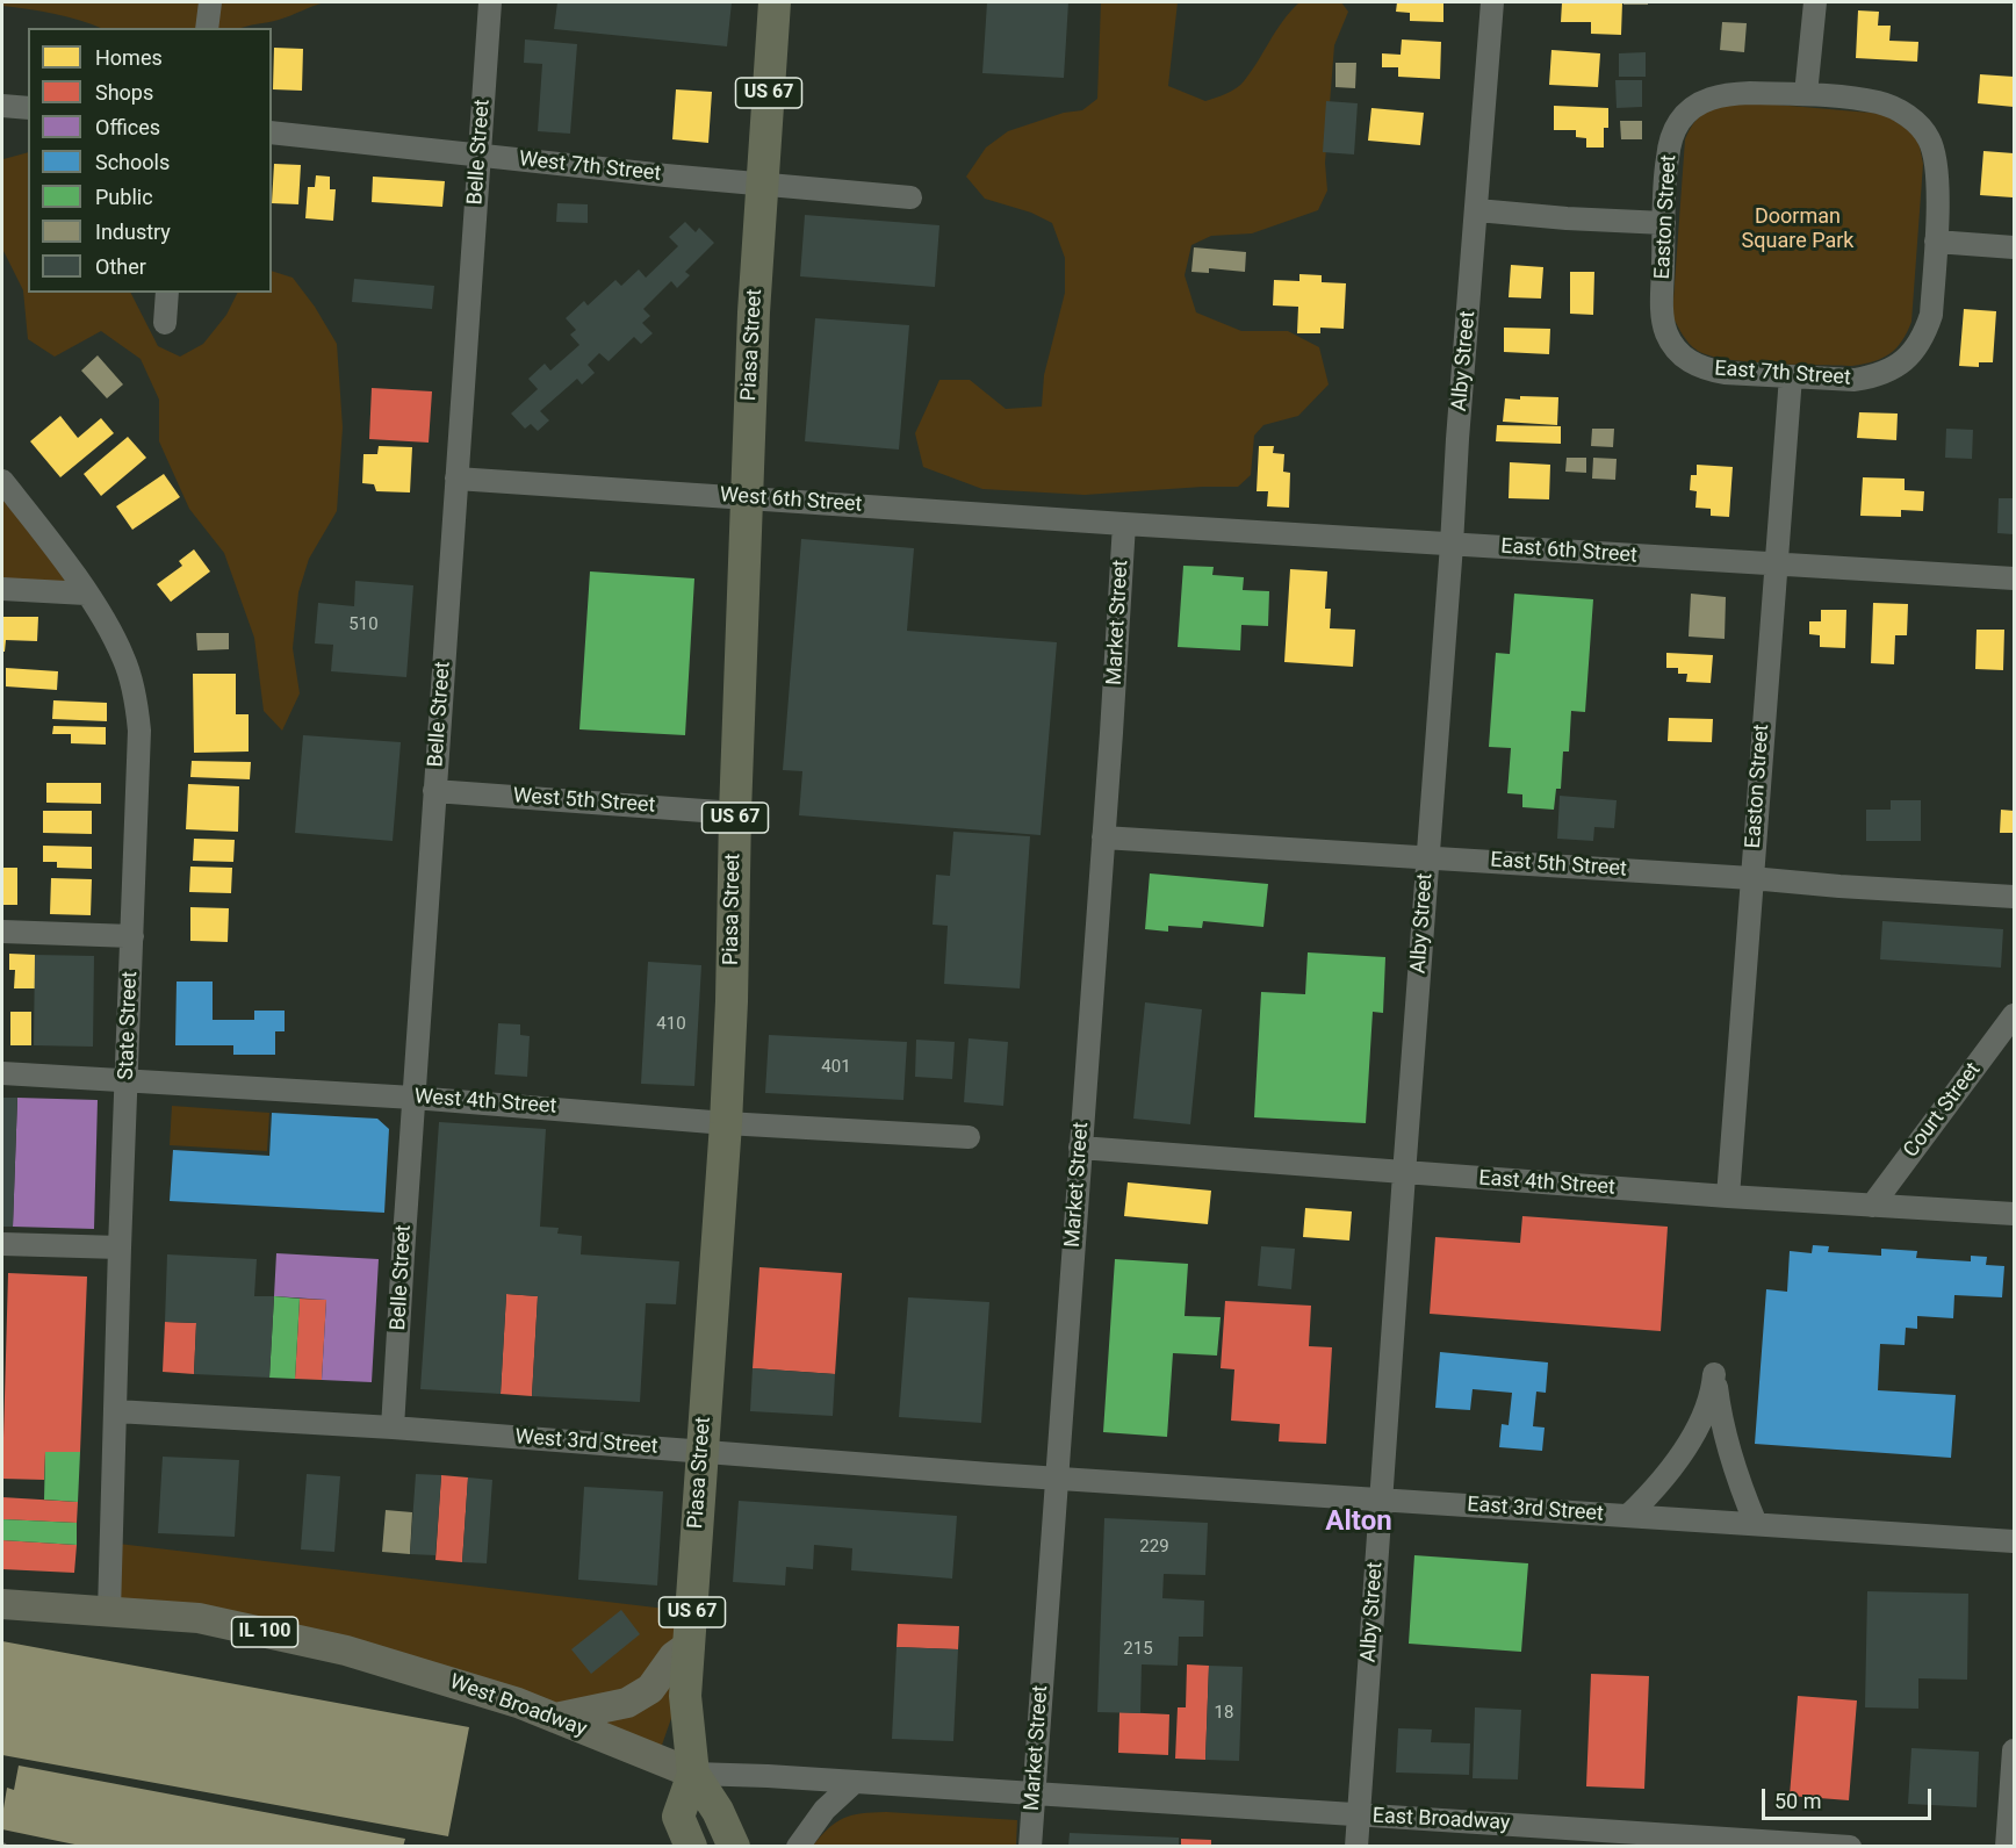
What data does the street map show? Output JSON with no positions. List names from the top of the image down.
{
  "streets": {
    "highway": ["US 67", "Piasa Street"],
    "main road": ["IL 100", "West Broadway"],
    "street": [
      "Belle Street",
      "West 7th Street",
      "Easton Street",
      "Alby Street",
      "East 7th Street",
      "West 6th Street",
      "East 6th Street",
      "Market Street",
      "West 5th Street",
      "East 5th Street",
      "State Street",
      "West 4th Street",
      "Court Street",
      "East 4th Street",
      "West 3rd Street",
      "East 3rd Street",
      "East Broadway"
    ]
  },
  "crossings": [
    ["US 67", "Piasa Street"],
    ["US 67", "West Broadway"],
    ["Belle Street", "West 7th Street"],
    ["Belle Street", "West 6th Street"],
    ["Belle Street", "West 5th Street"],
    ["Belle Street", "West 4th Street"],
    ["Belle Street", "West 3rd Street"],
    ["West 7th Street", "Piasa Street"],
    ["Easton Street", "East 7th Street"],
    ["Easton Street", "East 6th Street"],
    ["Easton Street", "East 5th Street"],
    ["Easton Street", "East 4th Street"],
    ["Piasa Street", "West 6th Street"],
    ["Piasa Street", "West 5th Street"],
    ["Piasa Street", "West 4th Street"],
    ["Piasa Street", "West 3rd Street"],
    ["Piasa Street", "West Broadway"],
    ["Alby Street", "East 6th Street"],
    ["Alby Street", "East 5th Street"],
    ["Alby Street", "East 4th Street"],
    ["Alby Street", "East 3rd Street"],
    ["Alby Street", "East Broadway"],
    ["West 6th Street", "East 6th Street"],
    ["West 6th Street", "Market Street"],
    ["East 6th Street", "Market Street"],
    ["Market Street", "East 5th Street"],
    ["Market Street", "East 4th Street"],
    ["Market Street", "West 3rd Street"],
    ["Market Street", "East 3rd Street"],
    ["Market Street", "West Broadway"],
    ["Market Street", "East Broadway"],
    ["State Street", "West 4th Street"],
    ["State Street", "West 3rd Street"],
    ["State Street", "West Broadway"],
    ["Court Street", "East 4th Street"],
    ["West 3rd Street", "East 3rd Street"],
    ["West Broadway", "East Broadway"]
  ],
  "districts": ["Alton"],
  "parks": ["Doorman Square Park"],
  "house_numbers": [
    "510",
    "410",
    "401",
    "229",
    "215",
    "18"
  ],
  "legend": [
    "Homes",
    "Shops",
    "Offices",
    "Schools",
    "Public",
    "Industry",
    "Other"
  ],
  "scale_bar": "50 m"
}
